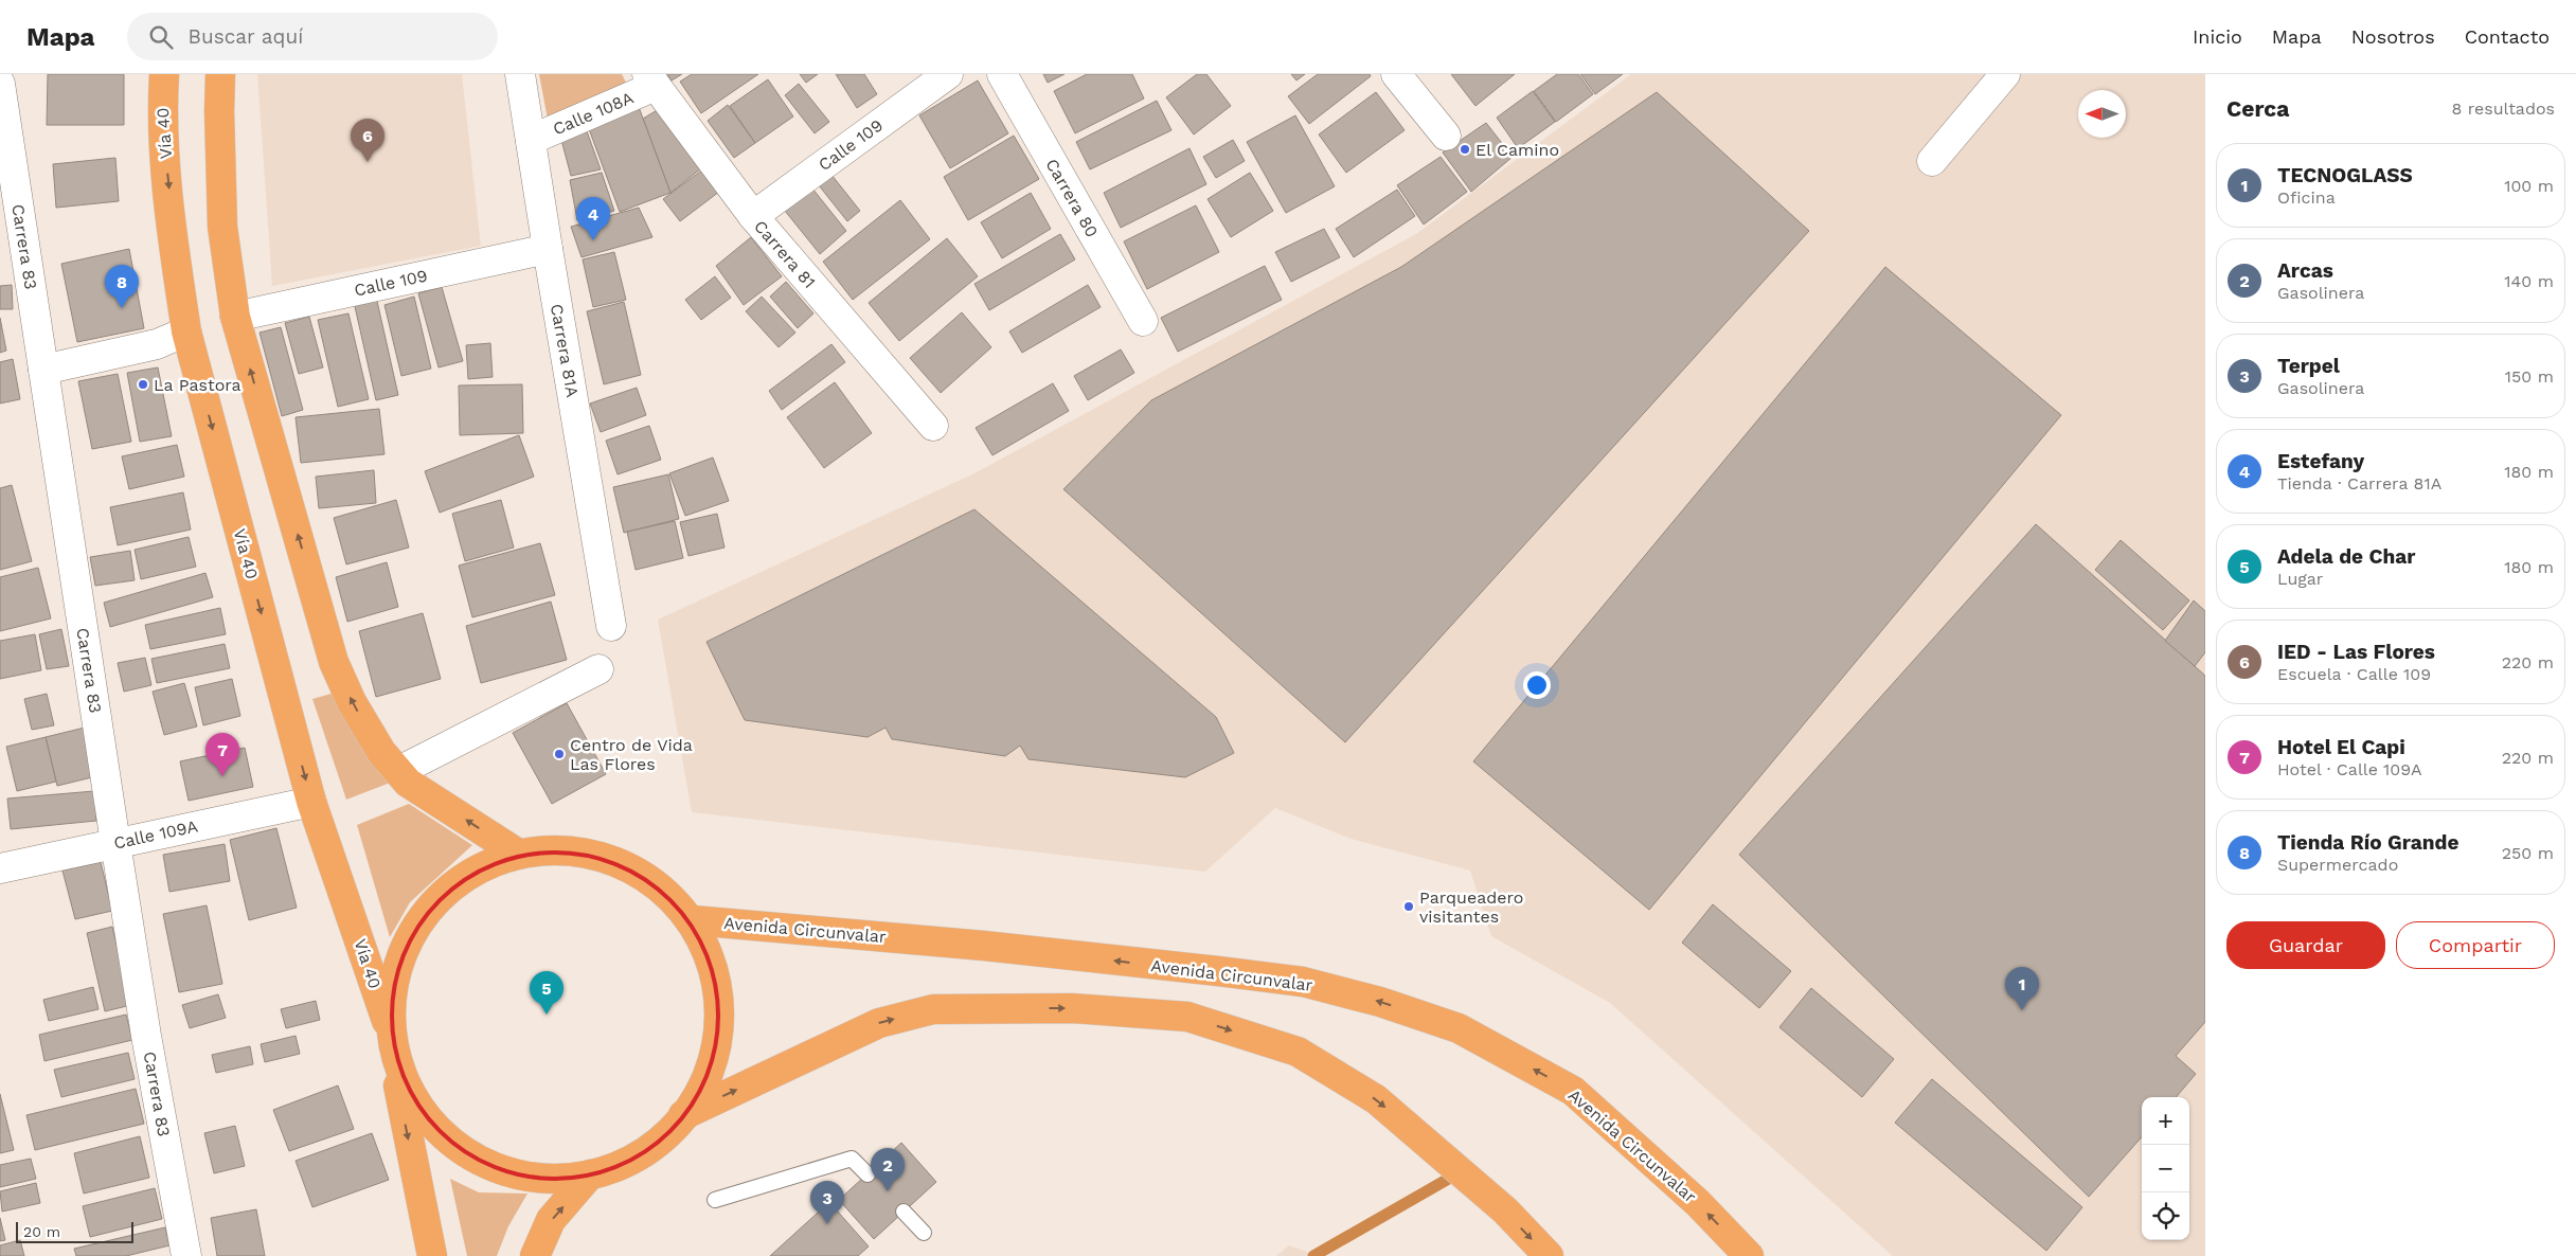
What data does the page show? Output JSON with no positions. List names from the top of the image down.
{
  "streets": {
    "highway": ["Vía 40", "Avenida Circunvalar"],
    "street": [
      "Calle 108A",
      "Calle 109",
      "Carrera 80",
      "Carrera 83",
      "Carrera 81",
      "Carrera 81A",
      "Calle 109A"
    ]
  },
  "crossings": [
    ["Calle 108A", "Carrera 81"],
    ["Calle 108A", "Carrera 81A"],
    ["Vía 40", "Calle 109A"],
    ["Calle 109", "Carrera 81"],
    ["Calle 109", "Carrera 81A"],
    ["Carrera 83", "Calle 109A"]
  ],
  "one_way": ["Avenida Circunvalar"],
  "places": [
    "El Camino",
    "La Pastora",
    "Centro de Vida Las Flores",
    "Parqueadero visitantes"
  ],
  "scale_bar": "20 m",
  "north": "left",
  "page": {
    "header": "Mapa",
    "search": "Buscar aquí",
    "nav": [
      "Inicio",
      "Mapa",
      "Nosotros",
      "Contacto"
    ],
    "heading": ["Cerca", "8 resultados"],
    "pins": [
      "6",
      "4",
      "8",
      "7",
      "1",
      "5",
      "2",
      "3"
    ],
    "list": [
      {
        "mark": "1",
        "name": "TECNOGLASS",
        "note": "Oficina",
        "value": "100 m"
      },
      {
        "mark": "2",
        "name": "Arcas",
        "note": "Gasolinera",
        "value": "140 m"
      },
      {
        "mark": "3",
        "name": "Terpel",
        "note": "Gasolinera",
        "value": "150 m"
      },
      {
        "mark": "4",
        "name": "Estefany",
        "note": "Tienda · Carrera 81A",
        "value": "180 m"
      },
      {
        "mark": "5",
        "name": "Adela de Char",
        "note": "Lugar",
        "value": "180 m"
      },
      {
        "mark": "6",
        "name": "IED - Las Flores",
        "note": "Escuela · Calle 109",
        "value": "220 m"
      },
      {
        "mark": "7",
        "name": "Hotel El Capi",
        "note": "Hotel · Calle 109A",
        "value": "220 m"
      },
      {
        "mark": "8",
        "name": "Tienda Río Grande",
        "note": "Supermercado",
        "value": "250 m"
      }
    ],
    "buttons": ["Guardar", "Compartir"],
    "map_buttons": ["+", "−"],
    "scale": "20 m"
  }
}
